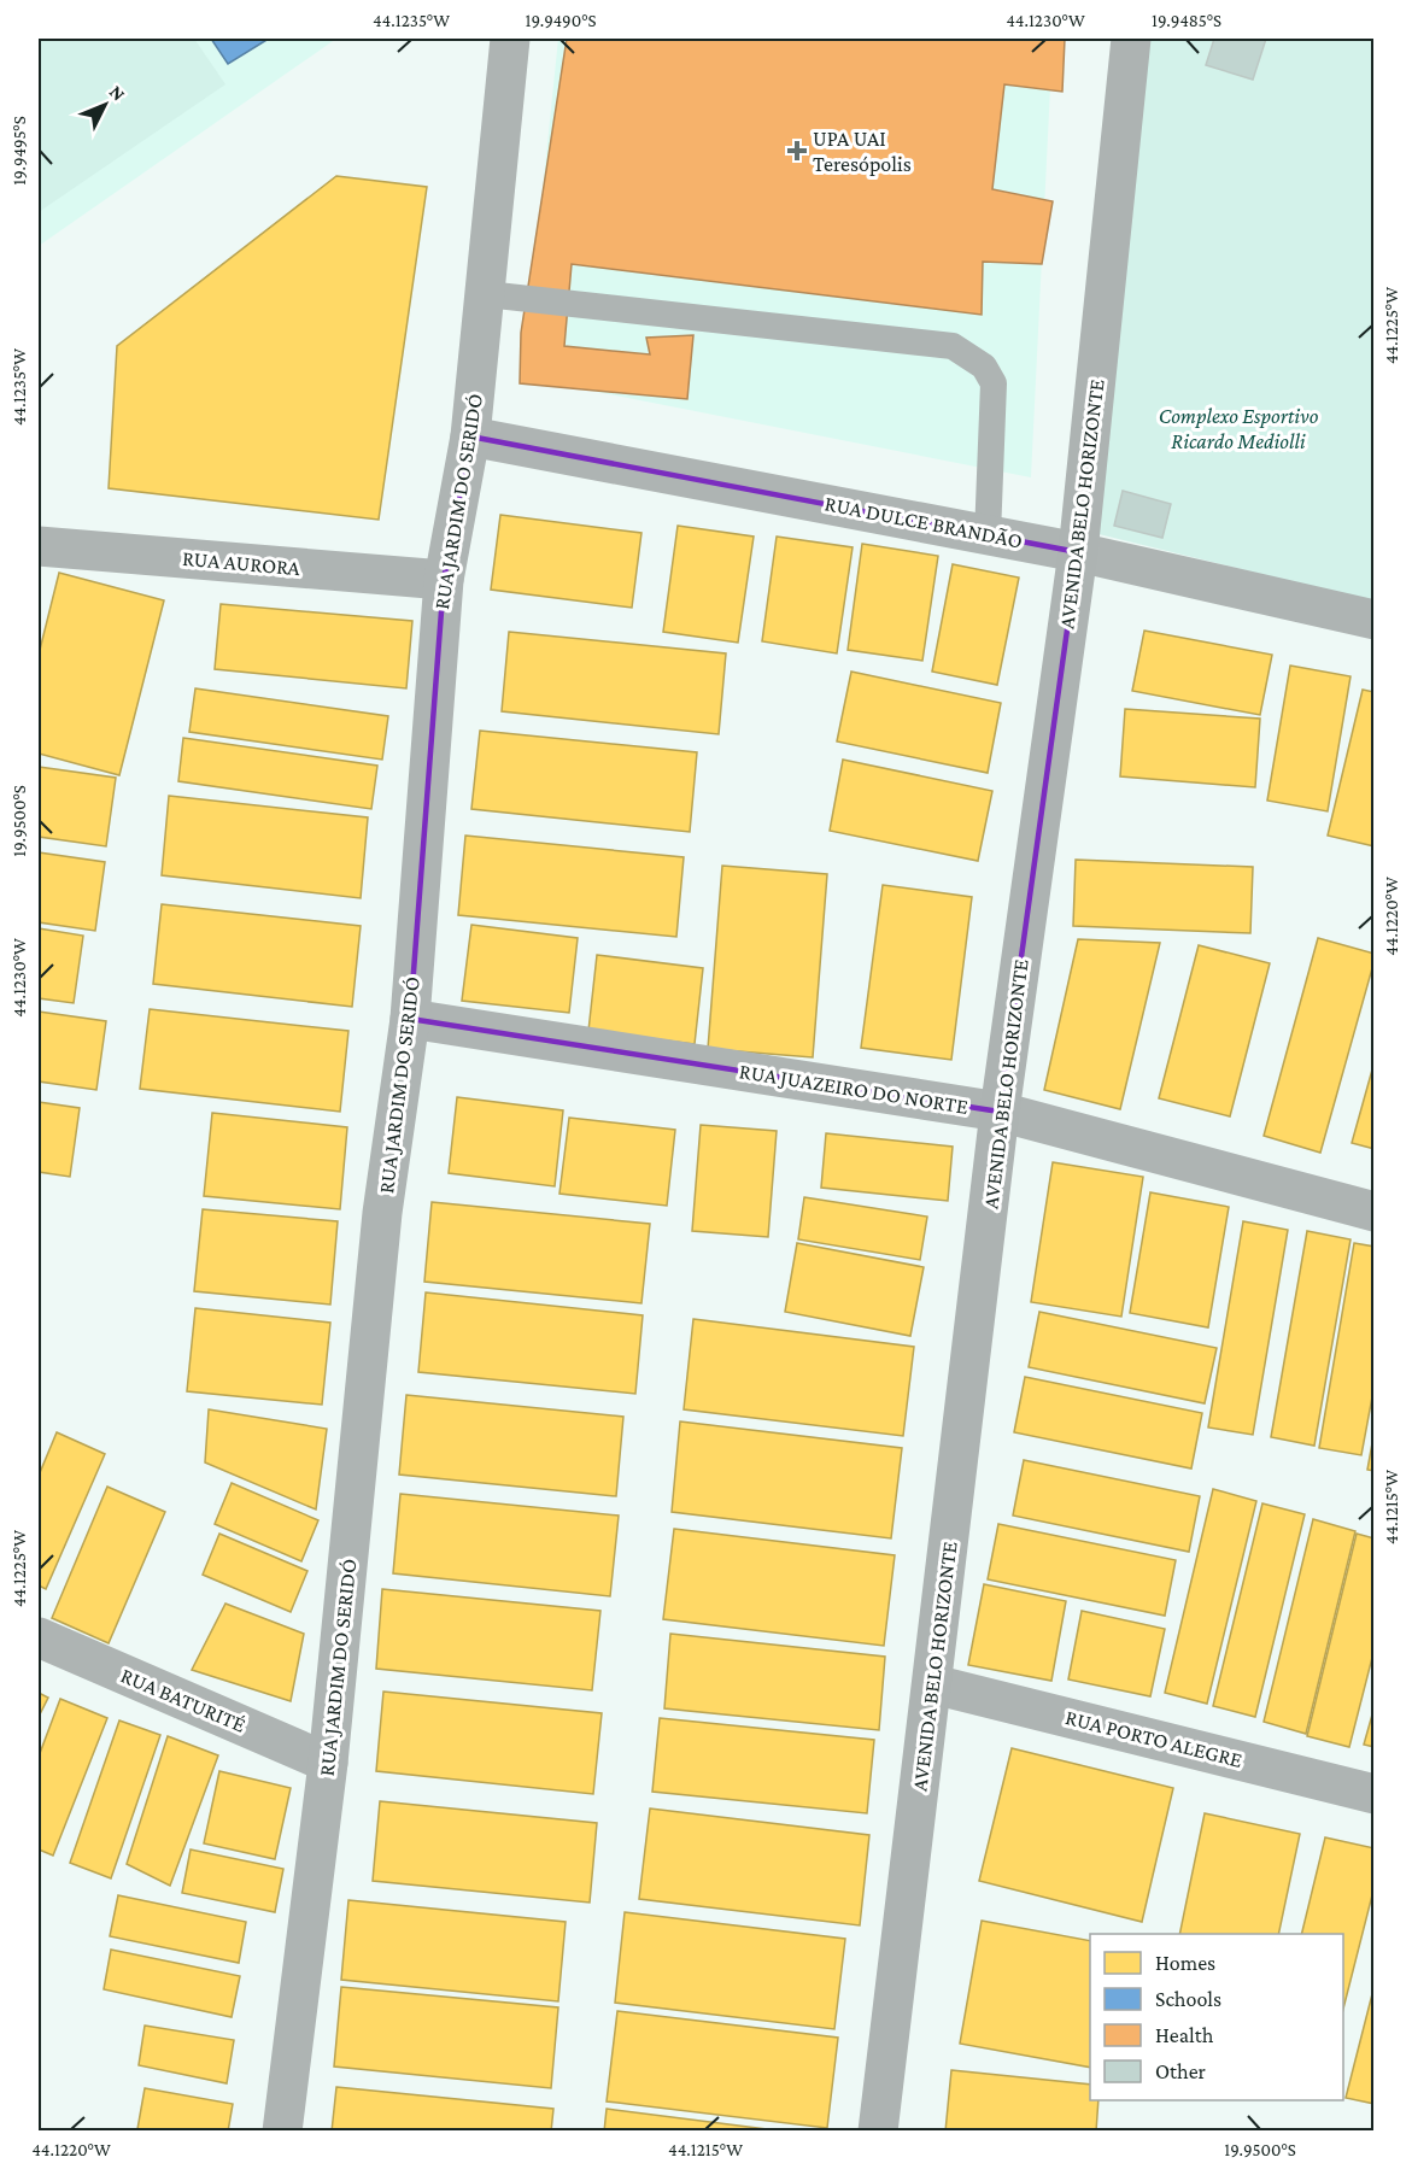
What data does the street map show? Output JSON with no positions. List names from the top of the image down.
{
  "streets": {
    "street": [
      "RUA JARDIM DO SERIDÓ",
      "AVENIDA BELO HORIZONTE",
      "RUA DULCE BRANDÃO",
      "RUA AURORA",
      "RUA JUAZEIRO DO NORTE",
      "RUA BATURITÉ",
      "RUA PORTO ALEGRE"
    ]
  },
  "crossings": [
    ["RUA JARDIM DO SERIDÓ", "RUA DULCE BRANDÃO"],
    ["RUA JARDIM DO SERIDÓ", "RUA AURORA"],
    ["RUA JARDIM DO SERIDÓ", "RUA JUAZEIRO DO NORTE"],
    ["RUA JARDIM DO SERIDÓ", "RUA BATURITÉ"],
    ["AVENIDA BELO HORIZONTE", "RUA DULCE BRANDÃO"],
    ["AVENIDA BELO HORIZONTE", "RUA JUAZEIRO DO NORTE"],
    ["AVENIDA BELO HORIZONTE", "RUA PORTO ALEGRE"]
  ],
  "parks": ["Complexo Esportivo Ricardo Mediolli"],
  "places": {
    "health": ["UPA UAI Teresópolis"]
  },
  "legend": [
    "Homes",
    "Schools",
    "Health",
    "Other"
  ],
  "north": "top right",
  "coordinates": [
    "44.1235°W",
    "19.9490°S",
    "44.1230°W",
    "19.9485°S",
    "19.9495°S",
    "44.1225°W",
    "19.9500°S",
    "44.1220°W",
    "44.1215°W"
  ]
}
